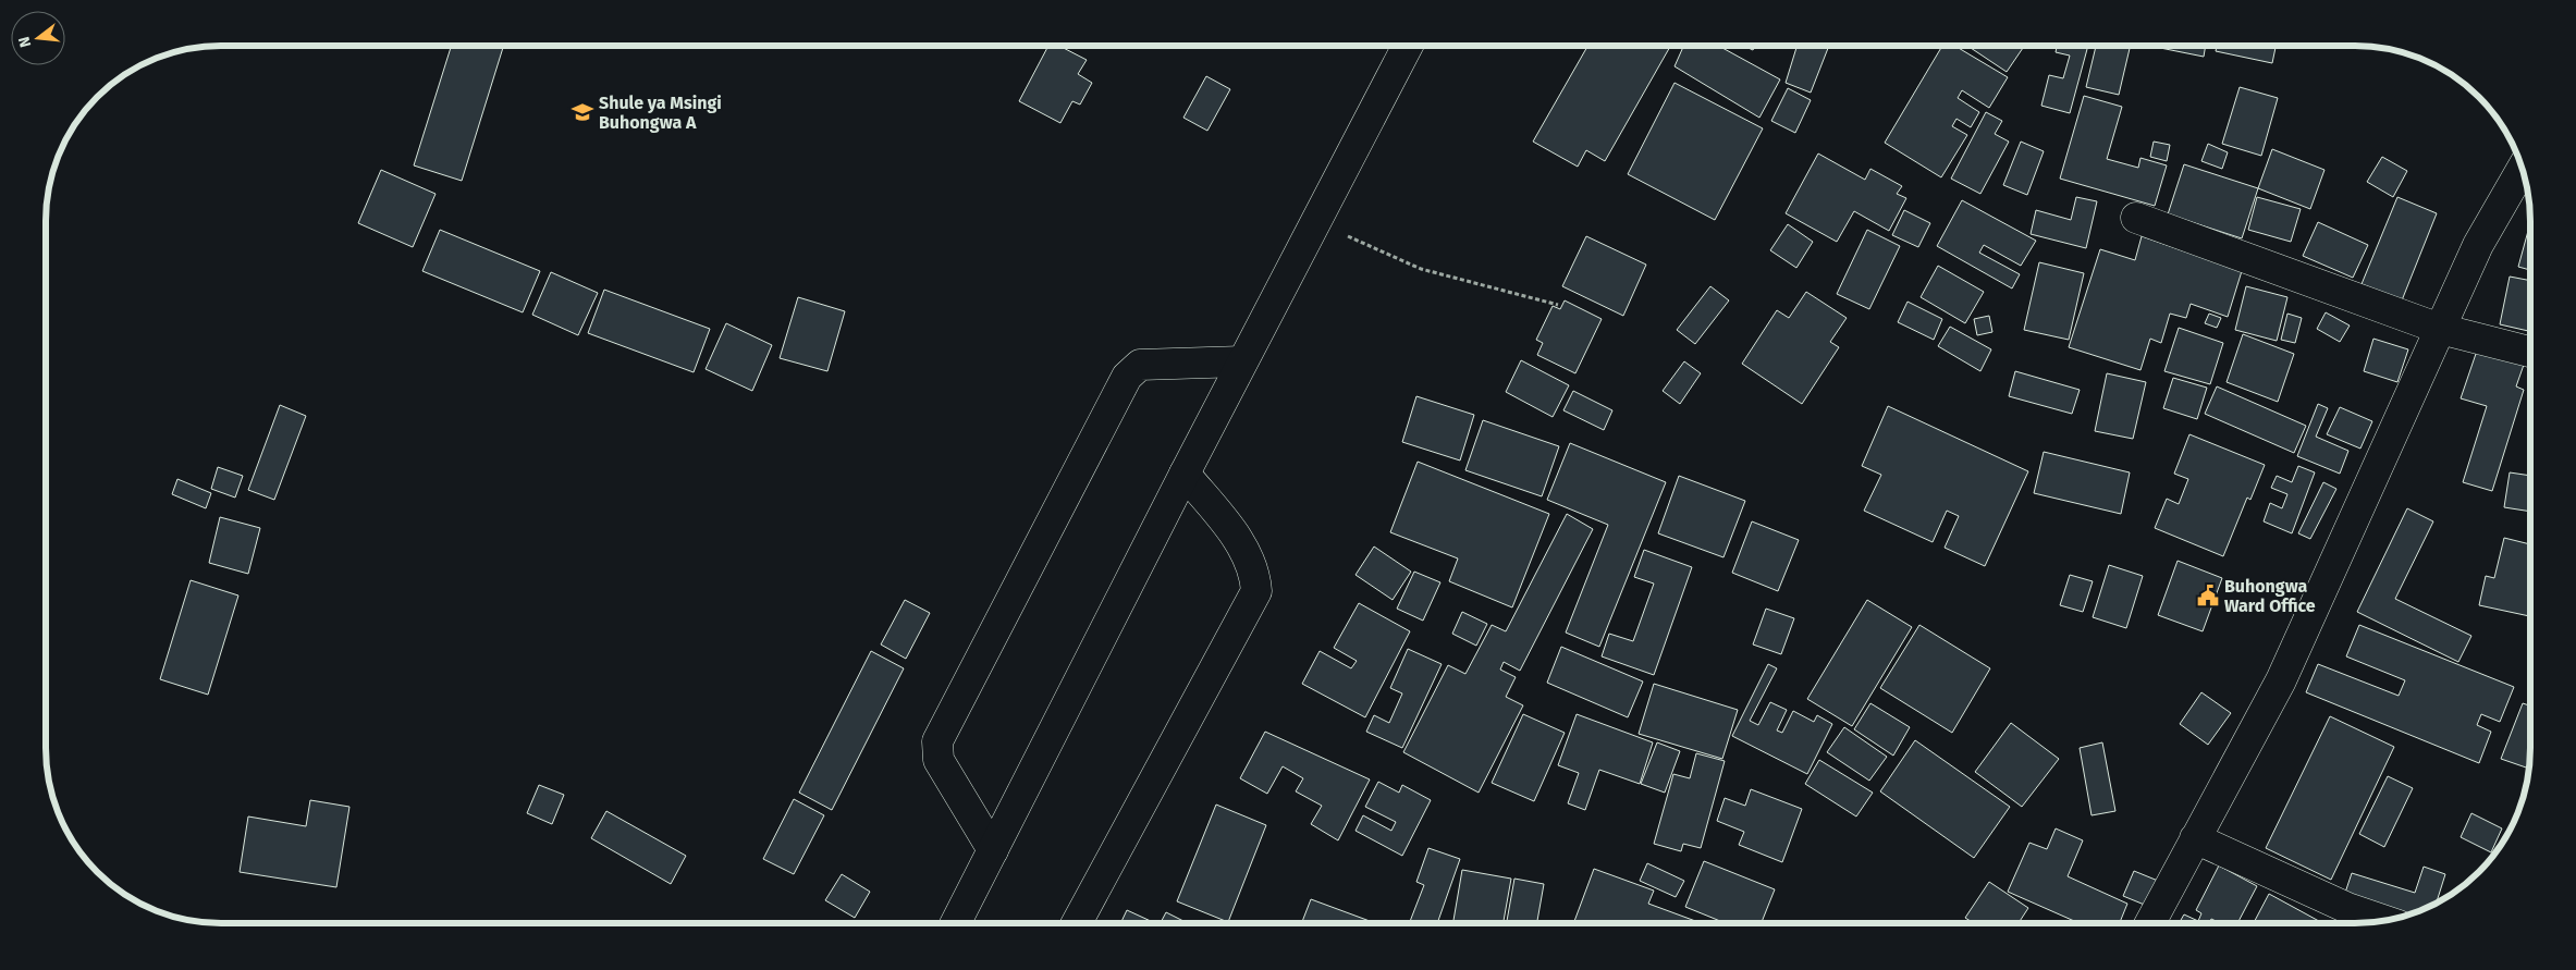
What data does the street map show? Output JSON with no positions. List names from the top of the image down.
{
  "places": {
    "school or university": ["Shule ya Msingi Buhongwa A"],
    "public building": ["Buhongwa Ward Office"]
  },
  "north": "left"
}
